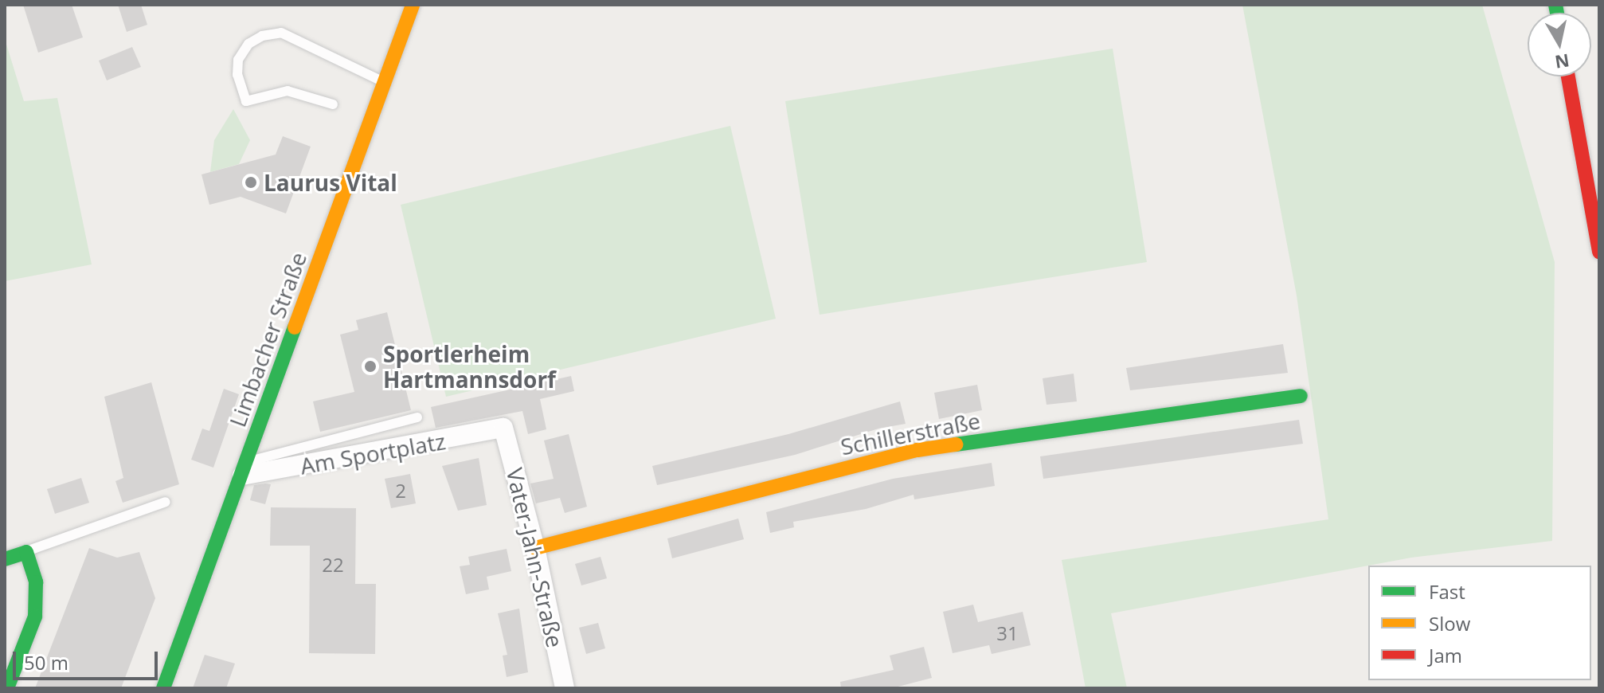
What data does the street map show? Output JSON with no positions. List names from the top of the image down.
{
  "streets": {
    "street": [
      "Limbacher Straße",
      "Schillerstraße",
      "Am Sportplatz",
      "Vater-Jahn-Straße"
    ]
  },
  "crossings": [
    ["Limbacher Straße", "Am Sportplatz"],
    ["Schillerstraße", "Vater-Jahn-Straße"],
    ["Am Sportplatz", "Vater-Jahn-Straße"]
  ],
  "places": ["Laurus Vital", "Sportlerheim Hartmannsdorf"],
  "house_numbers": ["2", "22", "31"],
  "legend": ["Fast", "Slow", "Jam"],
  "scale_bar": "50 m",
  "north": "bottom"
}
